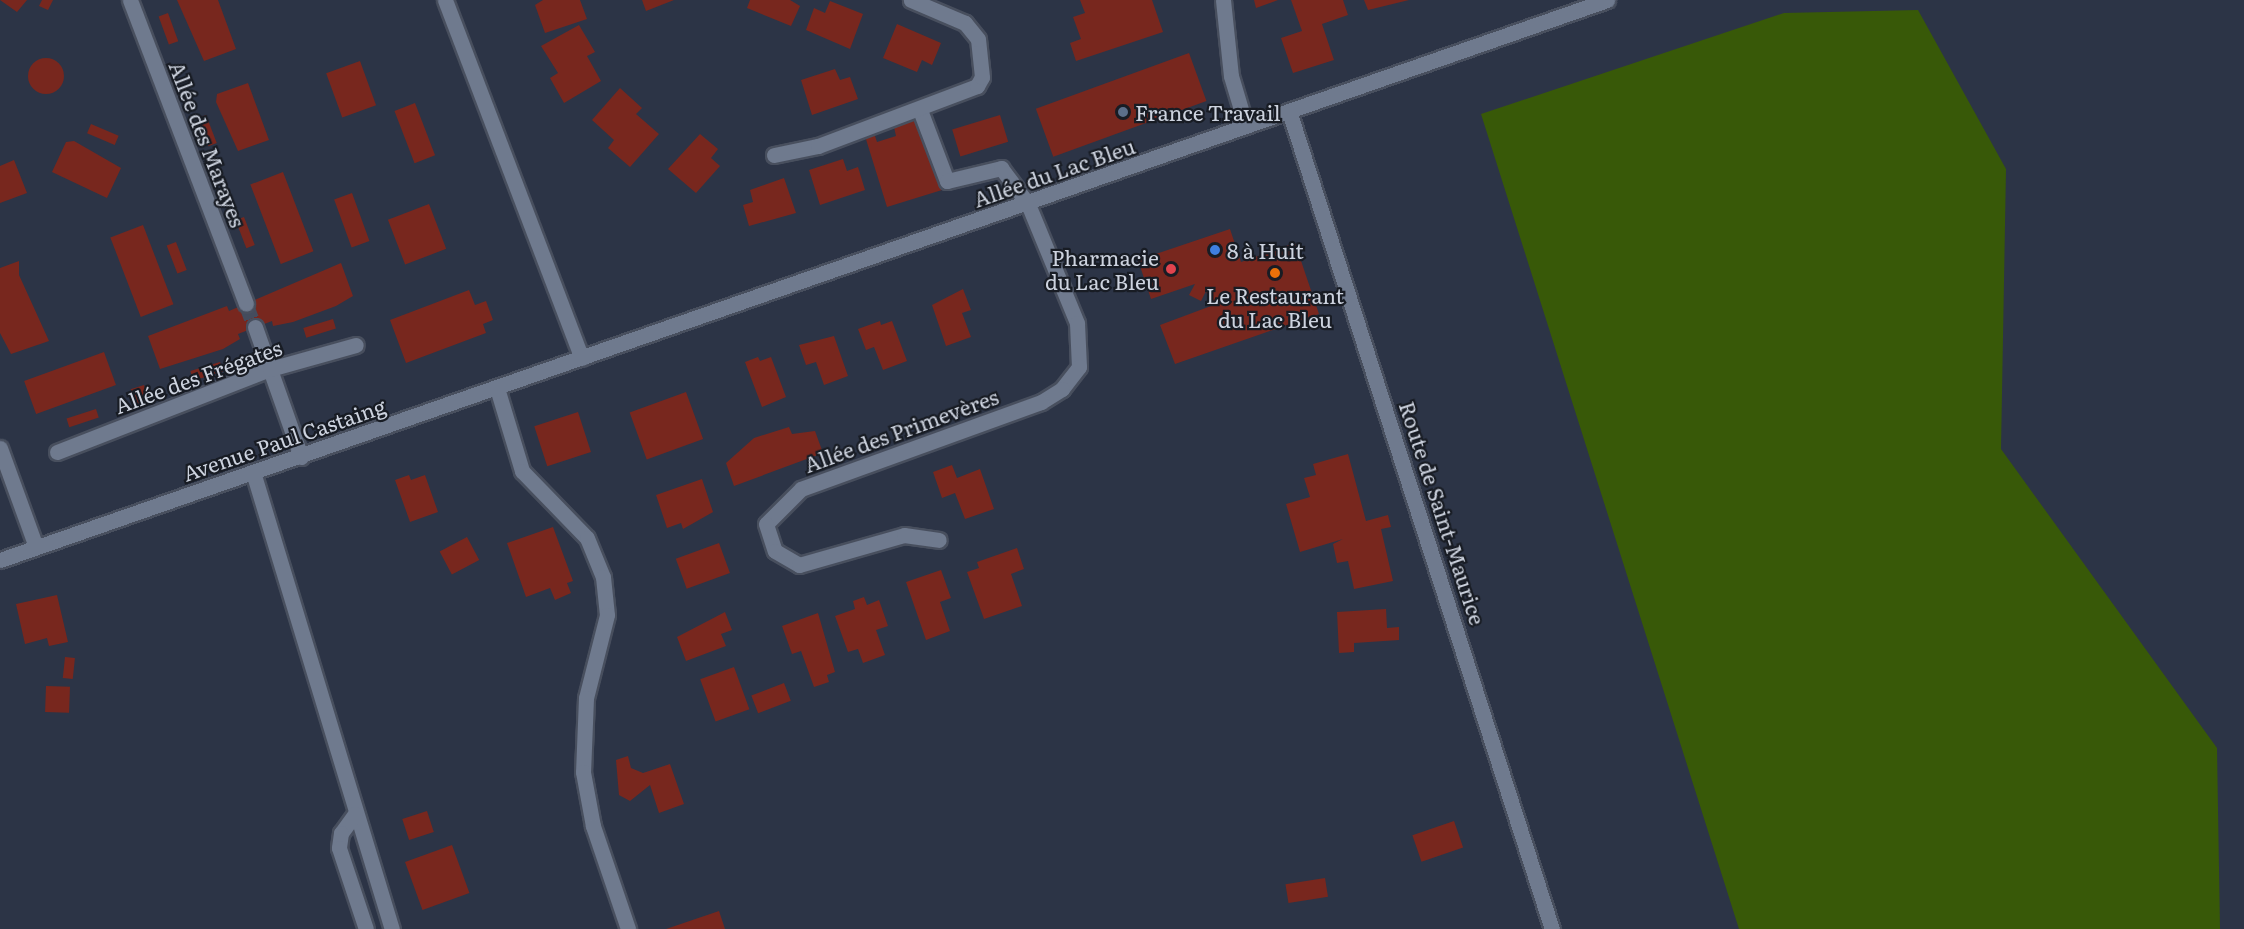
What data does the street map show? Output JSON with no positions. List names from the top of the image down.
{
  "streets": {
    "street": [
      "Allée des Marayes",
      "Allée du Lac Bleu",
      "Allée des Frégates",
      "Allée des Primevères",
      "Avenue Paul Castaing",
      "Route de Saint-Maurice"
    ]
  },
  "crossings": [
    ["Allée du Lac Bleu", "Allée des Primevères"],
    ["Allée du Lac Bleu", "Avenue Paul Castaing"],
    ["Allée du Lac Bleu", "Route de Saint-Maurice"]
  ],
  "places": [
    "France Travail",
    "8 à Huit",
    "Pharmacie du Lac Bleu",
    "Le Restaurant du Lac Bleu"
  ]
}
